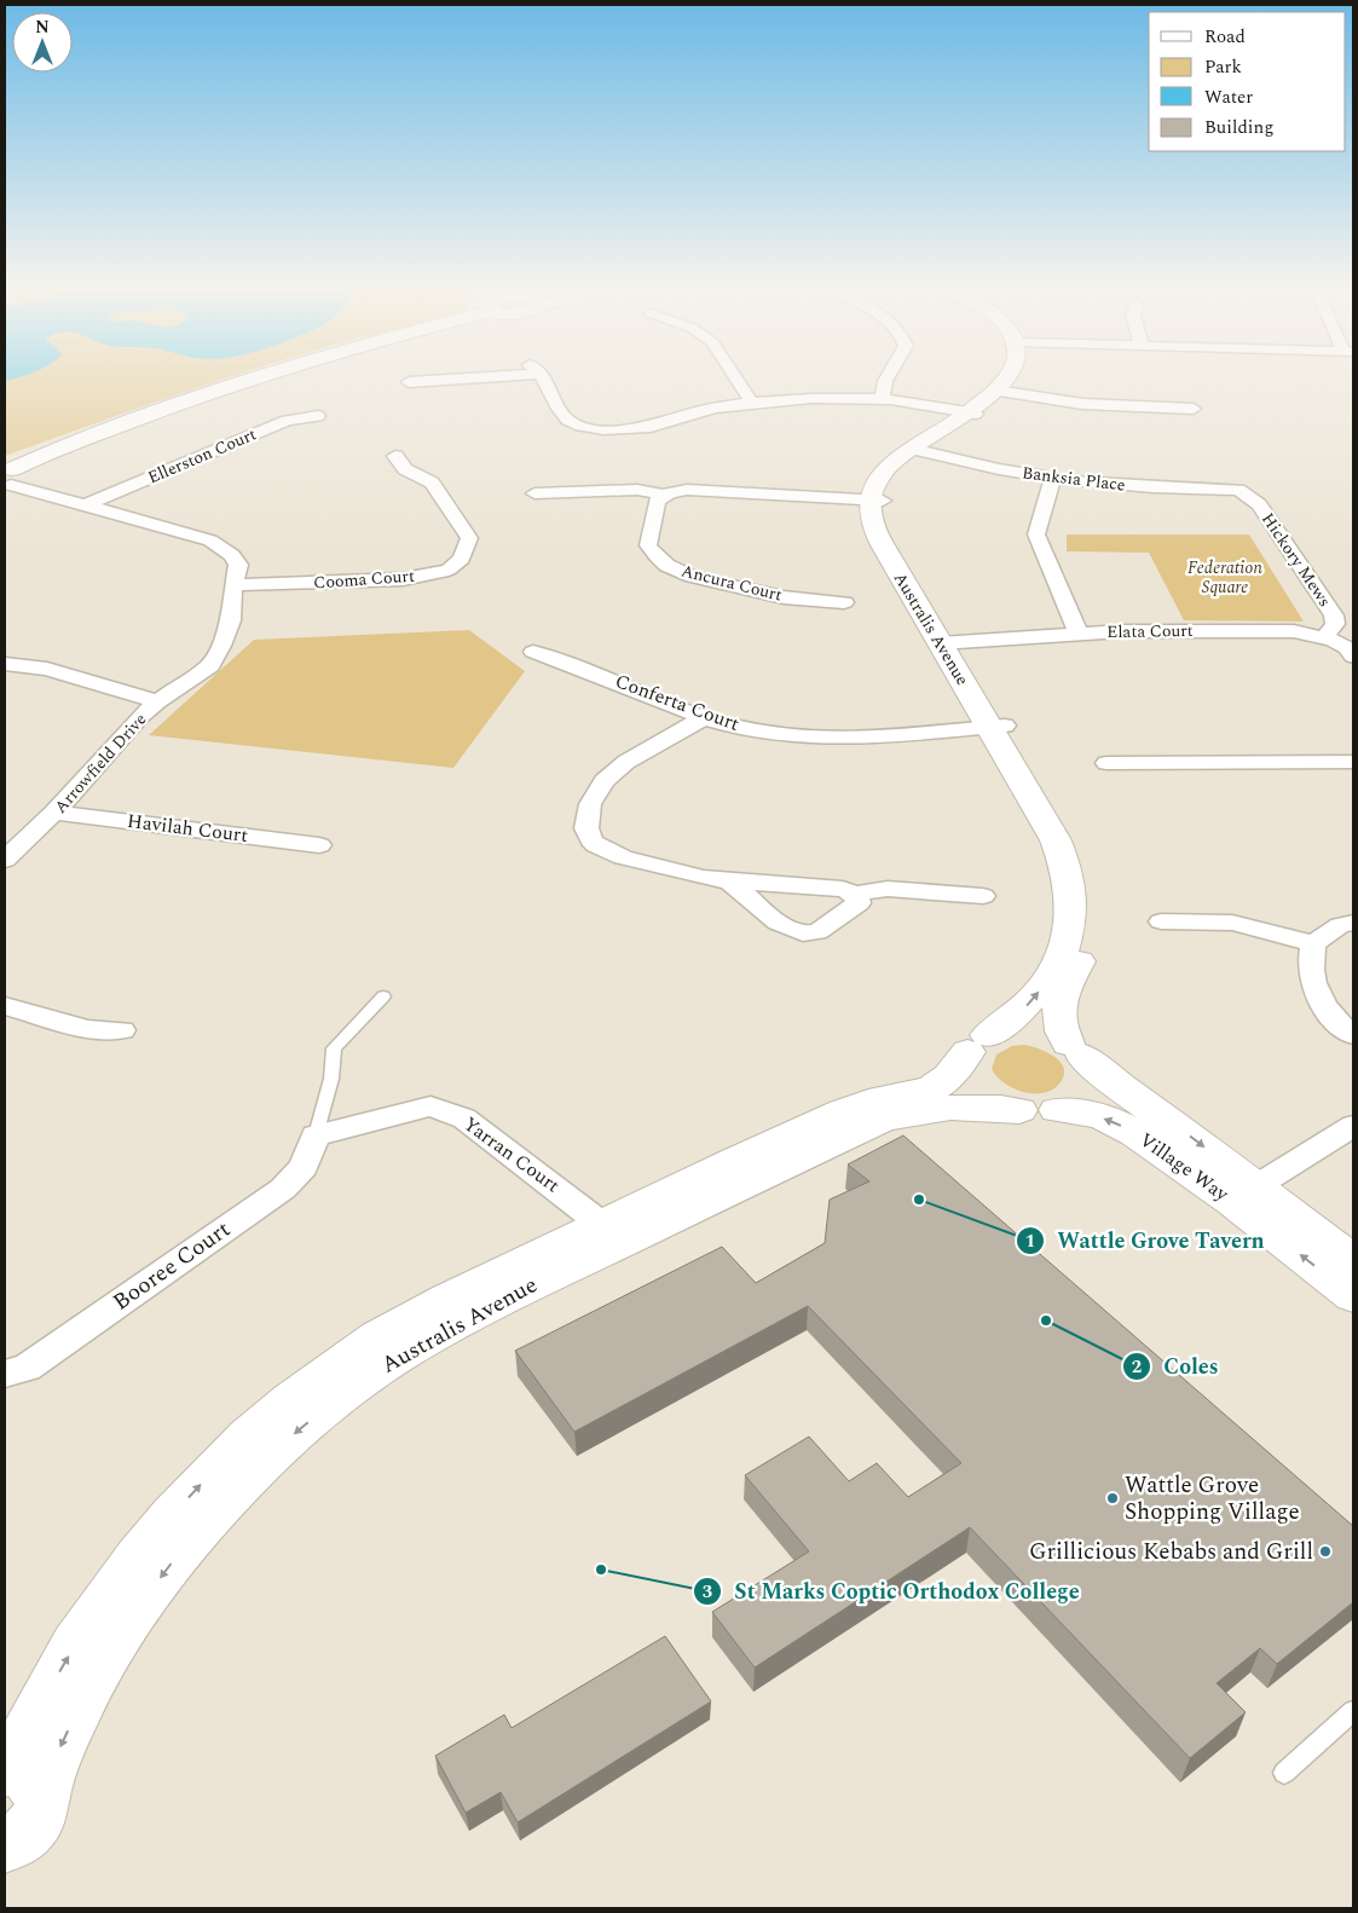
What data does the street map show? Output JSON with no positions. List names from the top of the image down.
{
  "streets": {
    "street": [
      "Ellerston Court",
      "Banksia Place",
      "Hickory Mews",
      "Cooma Court",
      "Ancura Court",
      "Australis Avenue",
      "Elata Court",
      "Conferta Court",
      "Arrowfield Drive",
      "Havilah Court",
      "Yarran Court",
      "Village Way",
      "Booree Court"
    ]
  },
  "crossings": [
    ["Ellerston Court", "Arrowfield Drive"],
    ["Banksia Place", "Hickory Mews"],
    ["Hickory Mews", "Elata Court"],
    ["Cooma Court", "Arrowfield Drive"],
    ["Australis Avenue", "Elata Court"],
    ["Australis Avenue", "Conferta Court"],
    ["Australis Avenue", "Yarran Court"],
    ["Australis Avenue", "Village Way"],
    ["Arrowfield Drive", "Havilah Court"],
    ["Yarran Court", "Booree Court"]
  ],
  "parks": ["Federation Square"],
  "places": [
    "Wattle Grove Tavern",
    "Coles",
    "Wattle Grove Shopping Village",
    "Grillicious Kebabs and Grill",
    "St Marks Coptic Orthodox College"
  ],
  "legend": [
    "Road",
    "Park",
    "Water",
    "Building"
  ],
  "north": "top"
}
